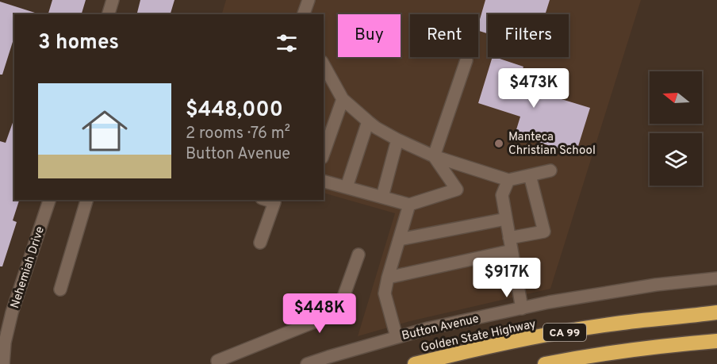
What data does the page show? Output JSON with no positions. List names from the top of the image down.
{
  "streets": {
    "highway": ["CA 99", "Golden State Highway"],
    "street": ["Nehemiah Drive", "Button Avenue"]
  },
  "places": ["Manteca Christian School"],
  "north": "left",
  "page": {
    "chip": ["Buy", "Rent", "Filters"],
    "heading": "3 homes",
    "price": ["$473K", "$917K", "$448K"],
    "list": [
      {
        "name": "$448,000",
        "note": "2 rooms · 76 m² · Button Avenue"
      }
    ]
  }
}
